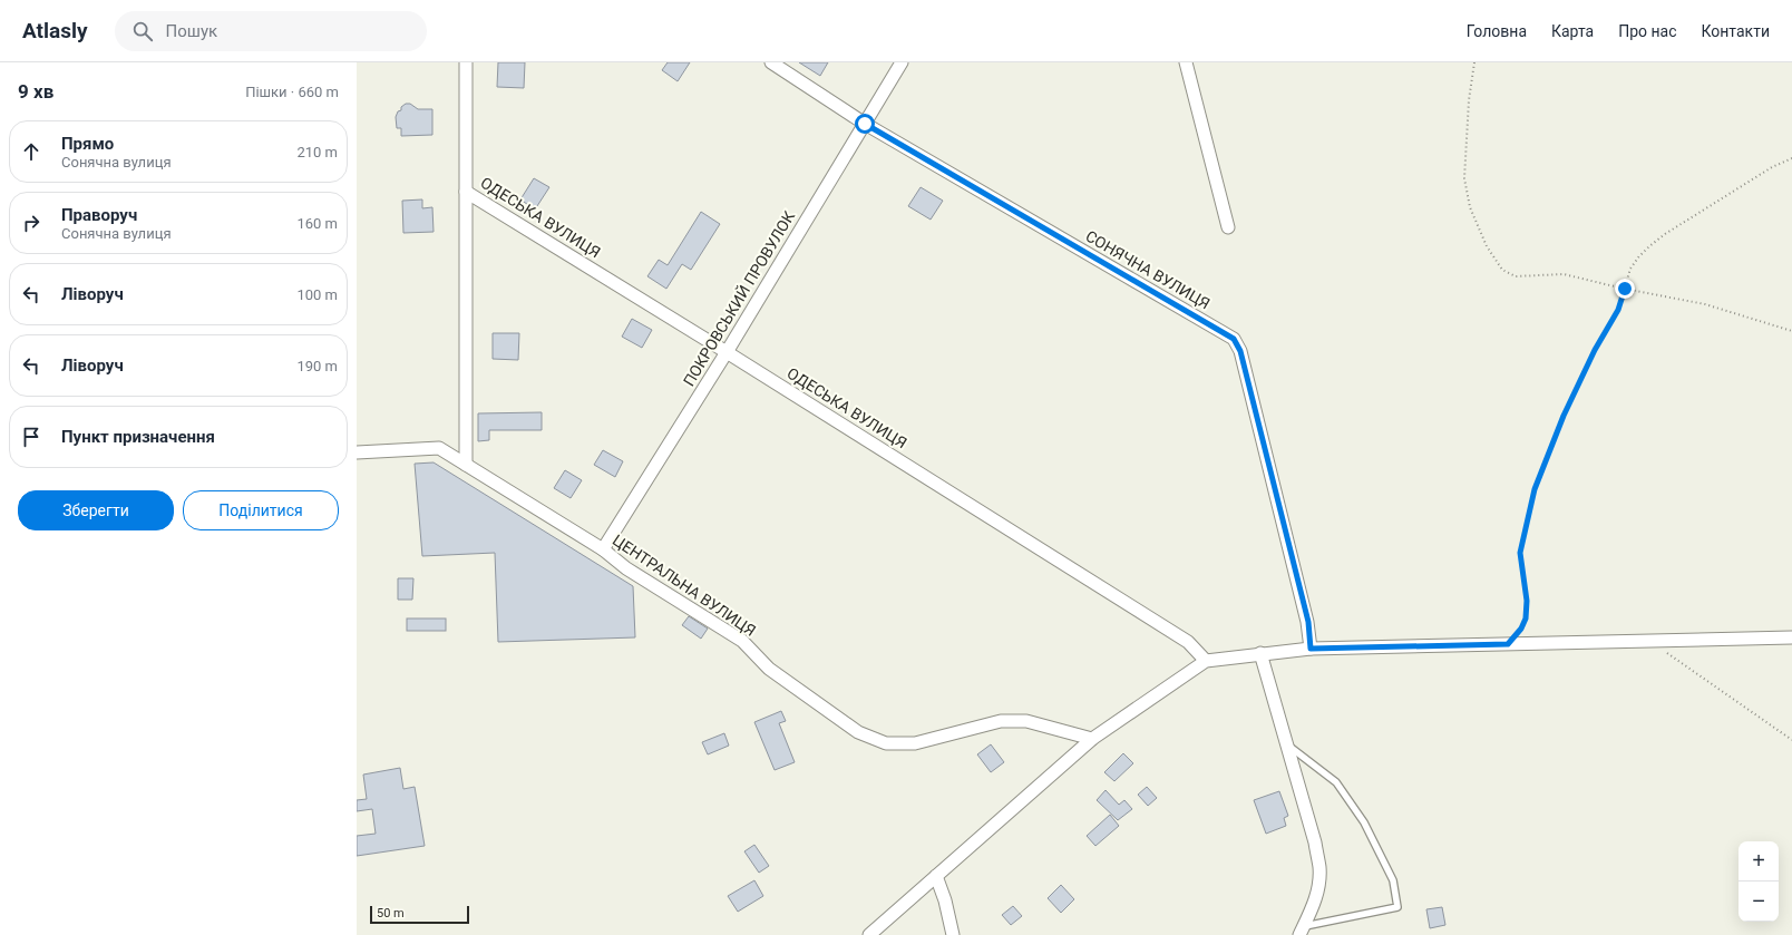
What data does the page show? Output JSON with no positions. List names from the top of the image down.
{
  "streets": {
    "street": [
      "ОДЕСЬКА ВУЛИЦЯ",
      "СОНЯЧНА ВУЛИЦЯ",
      "ПОКРОВСЬКИЙ ПРОВУЛОК",
      "ЦЕНТРАЛЬНА ВУЛИЦЯ"
    ]
  },
  "crossings": [
    ["ОДЕСЬКА ВУЛИЦЯ", "ПОКРОВСЬКИЙ ПРОВУЛОК"],
    ["СОНЯЧНА ВУЛИЦЯ", "ПОКРОВСЬКИЙ ПРОВУЛОК"],
    ["ПОКРОВСЬКИЙ ПРОВУЛОК", "ЦЕНТРАЛЬНА ВУЛИЦЯ"]
  ],
  "scale_bar": "50 m",
  "page": {
    "header": "Atlasly",
    "search": "Пошук",
    "nav": [
      "Головна",
      "Карта",
      "Про нас",
      "Контакти"
    ],
    "heading": ["9 хв", "Пішки · 660 m"],
    "list": [
      ["Прямо", "Сонячна вулиця", "210 m"],
      ["Праворуч", "Сонячна вулиця", "160 m"],
      ["Ліворуч", "100 m"],
      ["Ліворуч", "190 m"],
      "Пункт призначення"
    ],
    "buttons": ["Зберегти", "Поділитися"],
    "map_buttons": ["+", "−"],
    "scale": "50 m"
  }
}
